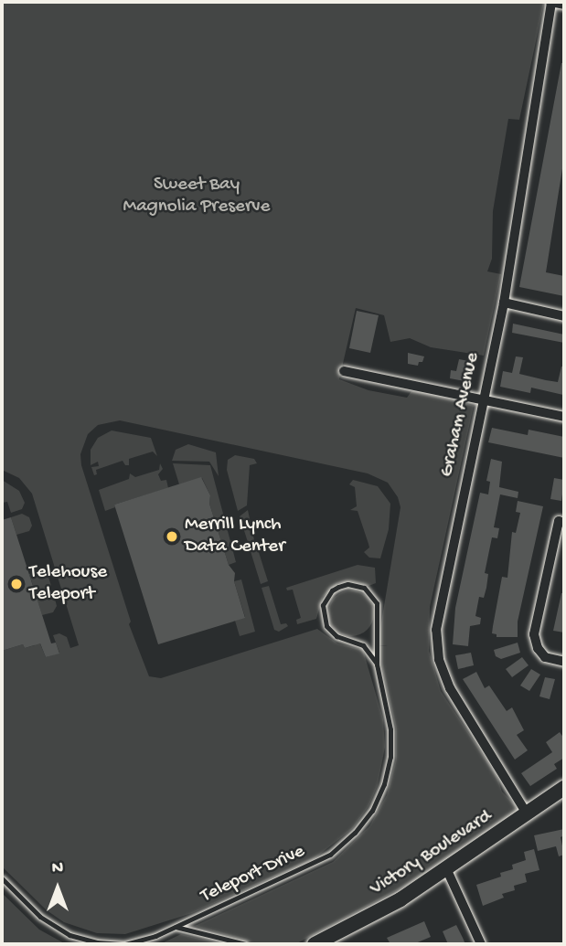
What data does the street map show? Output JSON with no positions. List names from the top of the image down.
{
  "streets": {
    "main road": ["Victory Boulevard"],
    "street": ["Graham Avenue"],
    "lane": ["Teleport Drive"]
  },
  "crossings": [
    ["Graham Avenue", "Victory Boulevard"]
  ],
  "parks": ["Sweet Bay Magnolia Preserve"],
  "places": ["Merrill Lynch Data Center", "Telehouse Teleport"],
  "north": "top"
}
